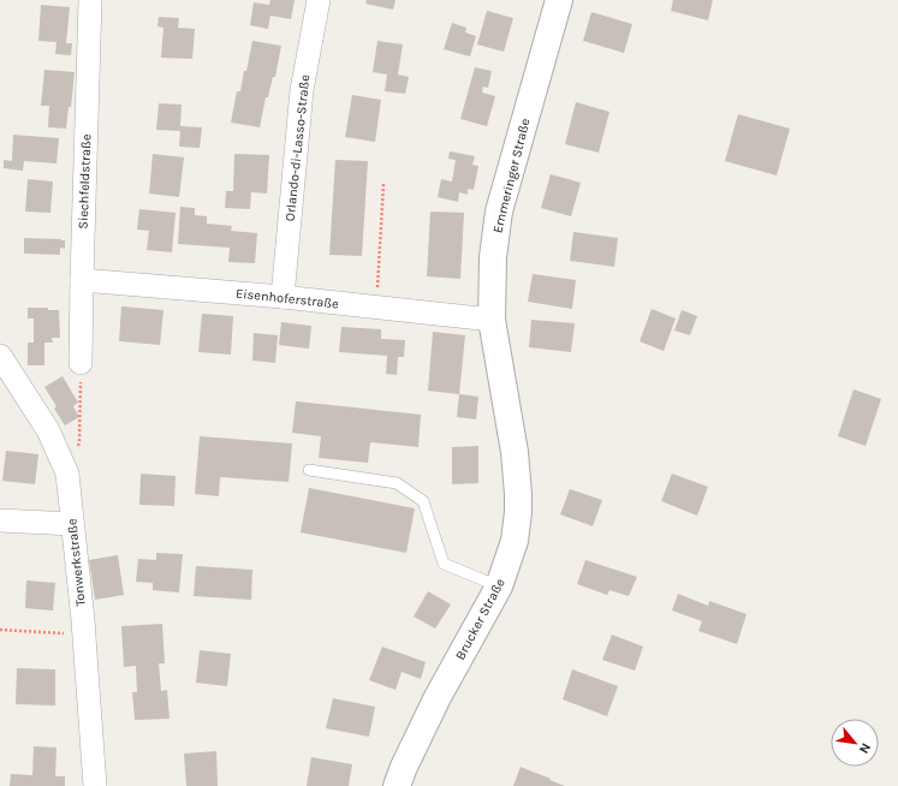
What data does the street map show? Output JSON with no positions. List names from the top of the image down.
{
  "streets": {
    "street": [
      "Orlando-di-Lasso-Straße",
      "Emmeringer Straße",
      "Siechfeldstraße",
      "Eisenhoferstraße",
      "Tonwerkstraße",
      "Brucker Straße"
    ]
  },
  "crossings": [
    ["Orlando-di-Lasso-Straße", "Eisenhoferstraße"],
    ["Emmeringer Straße", "Eisenhoferstraße"],
    ["Emmeringer Straße", "Brucker Straße"],
    ["Siechfeldstraße", "Eisenhoferstraße"]
  ],
  "north": "bottom right"
}
